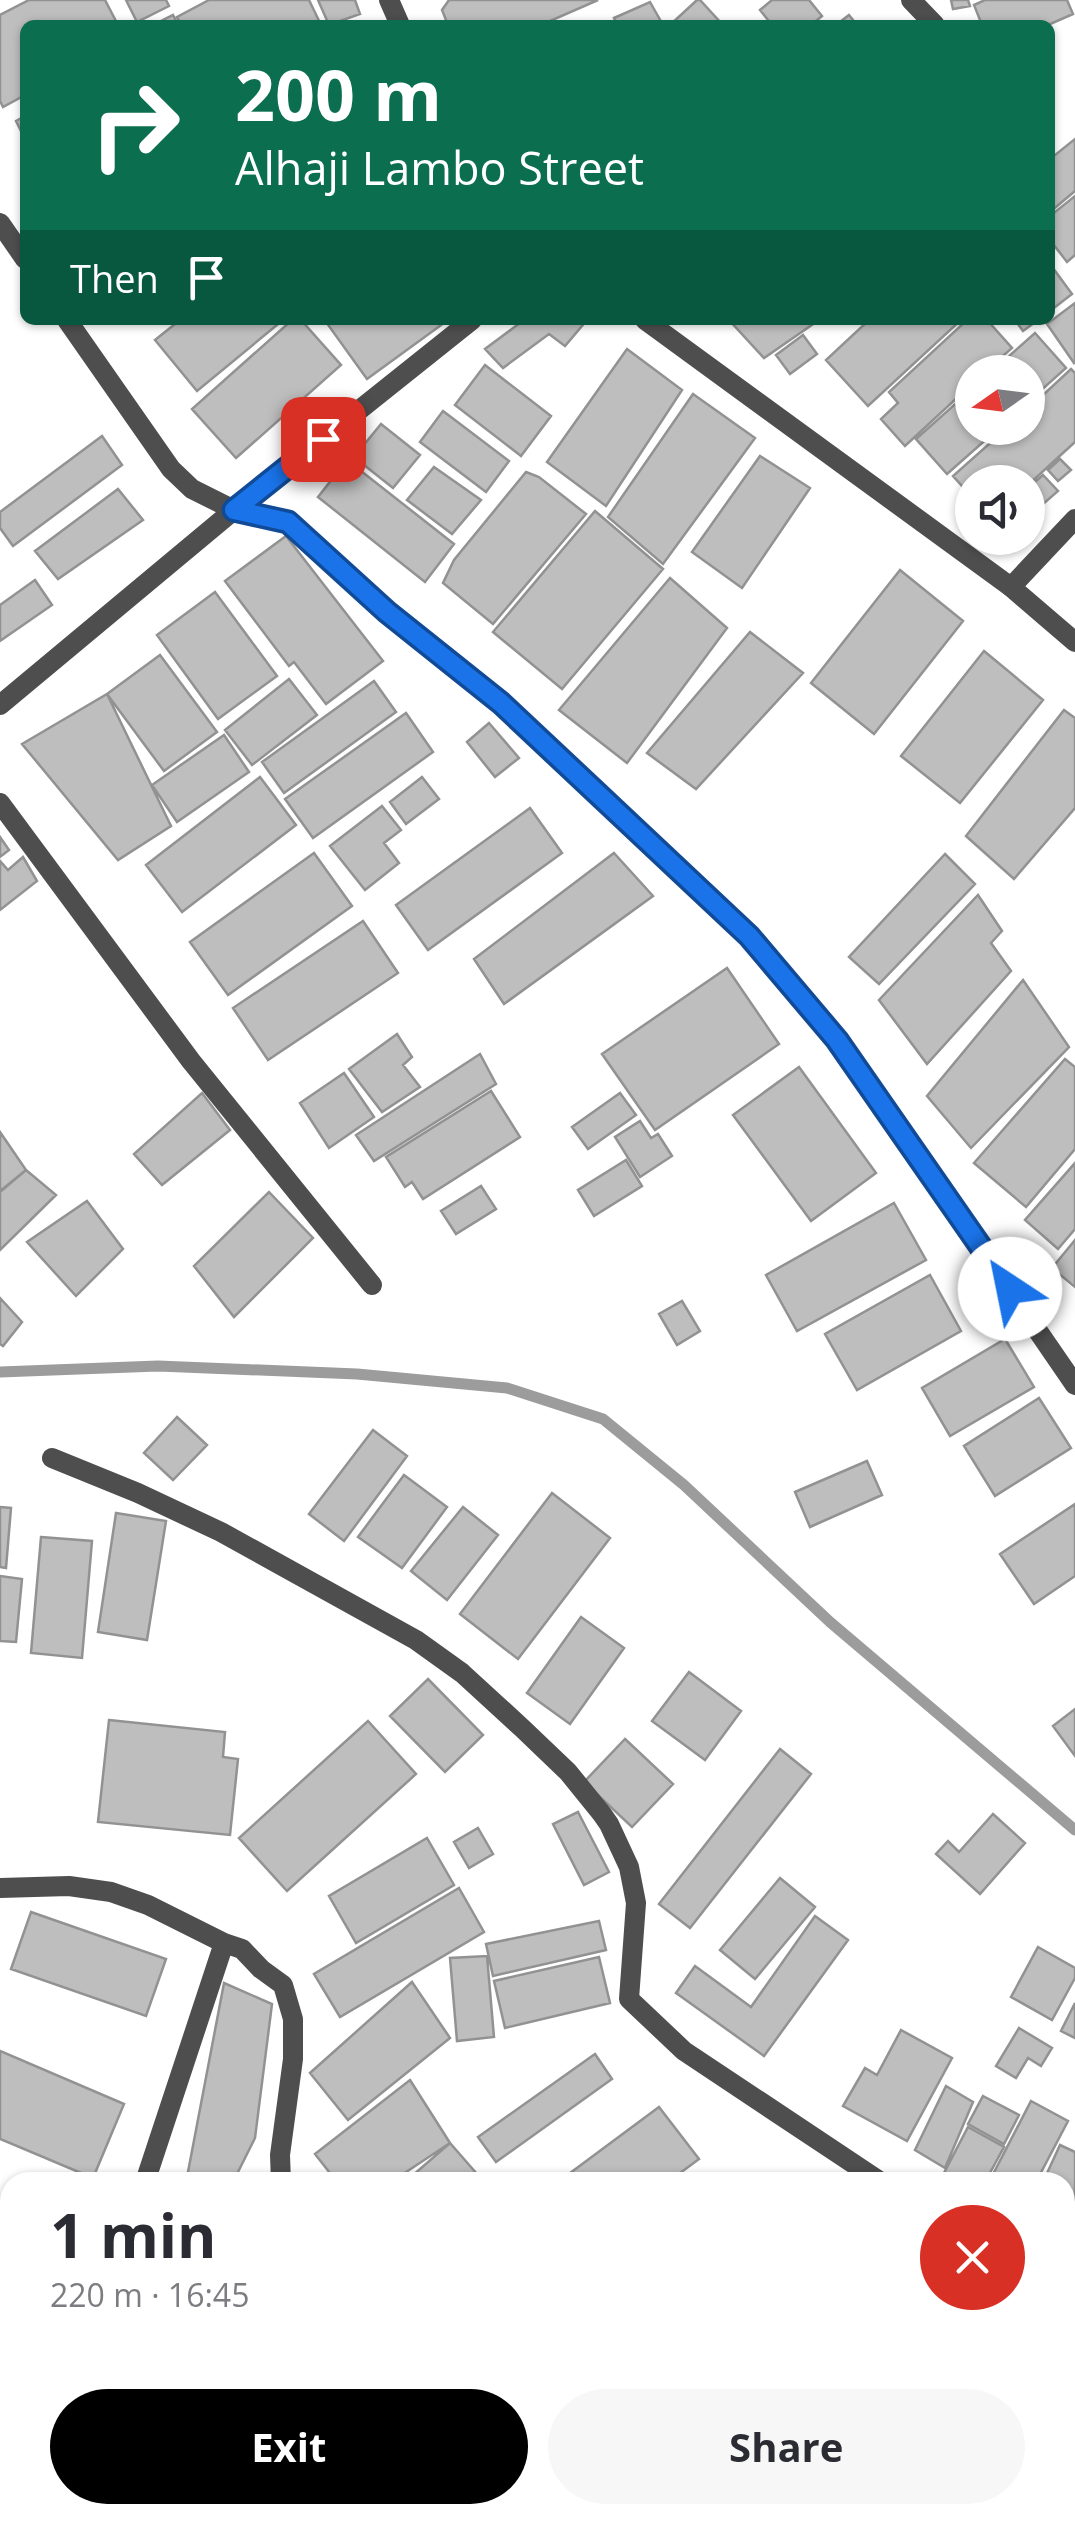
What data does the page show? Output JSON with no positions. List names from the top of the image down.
{
  "north": "left",
  "page": {
    "turn": ["200 m", "Alhaji Lambo Street"],
    "then": "Then",
    "heading": ["1 min", "220 m · 16:45"],
    "buttons": ["Exit", "Share"]
  }
}
